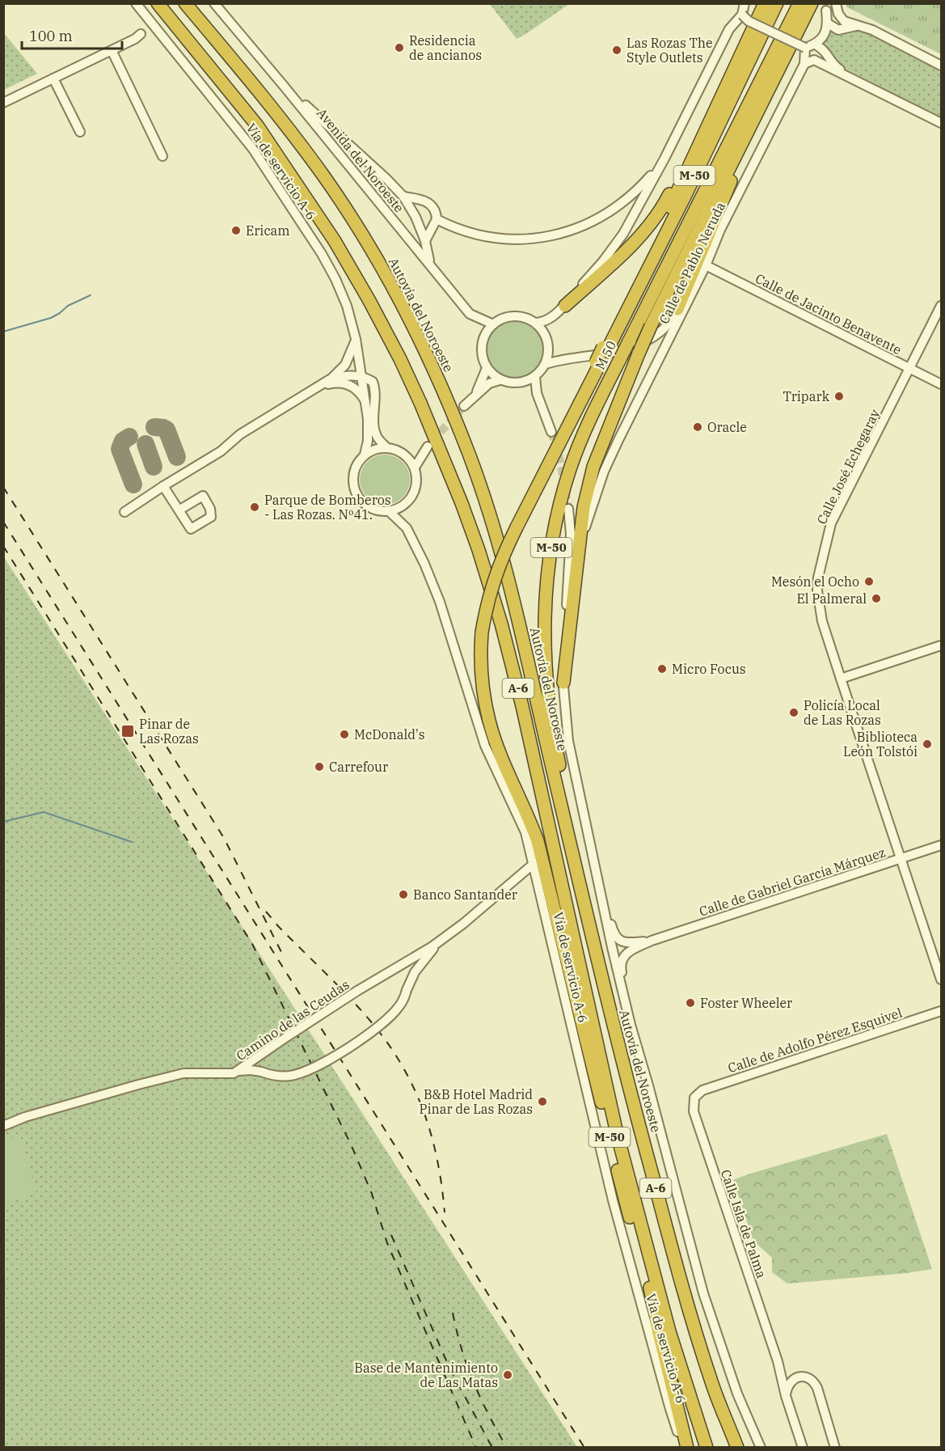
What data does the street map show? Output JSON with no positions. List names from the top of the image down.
{
  "streets": {
    "highway": [
      "M-50",
      "Autovía del Noroeste",
      "M 50",
      "A-6"
    ],
    "street": [
      "Avenida del Noroeste",
      "Vía de servicio A-6",
      "Calle de Pablo Neruda",
      "Calle de Jacinto Benavente",
      "Calle José Echegaray",
      "Calle de Gabriel García Márquez",
      "Camino de las Ceudas",
      "Calle de Adolfo Pérez Esquivel",
      "Calle Isla de Palma"
    ]
  },
  "crossings": [
    ["Vía de servicio A-6", "Camino de las Ceudas"],
    ["M-50", "A-6"],
    ["Calle de Pablo Neruda", "Calle de Jacinto Benavente"],
    ["Calle de Jacinto Benavente", "Calle José Echegaray"],
    ["Autovía del Noroeste", "M 50"],
    ["Calle José Echegaray", "Calle de Gabriel García Márquez"],
    ["Calle de Adolfo Pérez Esquivel", "Calle Isla de Palma"]
  ],
  "places": {
    "other": [
      "Residencia de ancianos",
      "Las Rozas The Style Outlets",
      "Ericam",
      "Tripark",
      "Oracle",
      "Parque de Bomberos - Las Rozas. Nº41.",
      "Mesón el Ocho",
      "El Palmeral",
      "Micro Focus",
      "Policía Local de Las Rozas",
      "McDonald's",
      "Biblioteca León Tolstói",
      "Carrefour",
      "Banco Santander",
      "Foster Wheeler",
      "B&B Hotel Madrid Pinar de Las Rozas",
      "Base de Mantenimiento de Las Matas"
    ],
    "transit": ["Pinar de Las Rozas"]
  },
  "scale_bar": "100 m"
}
